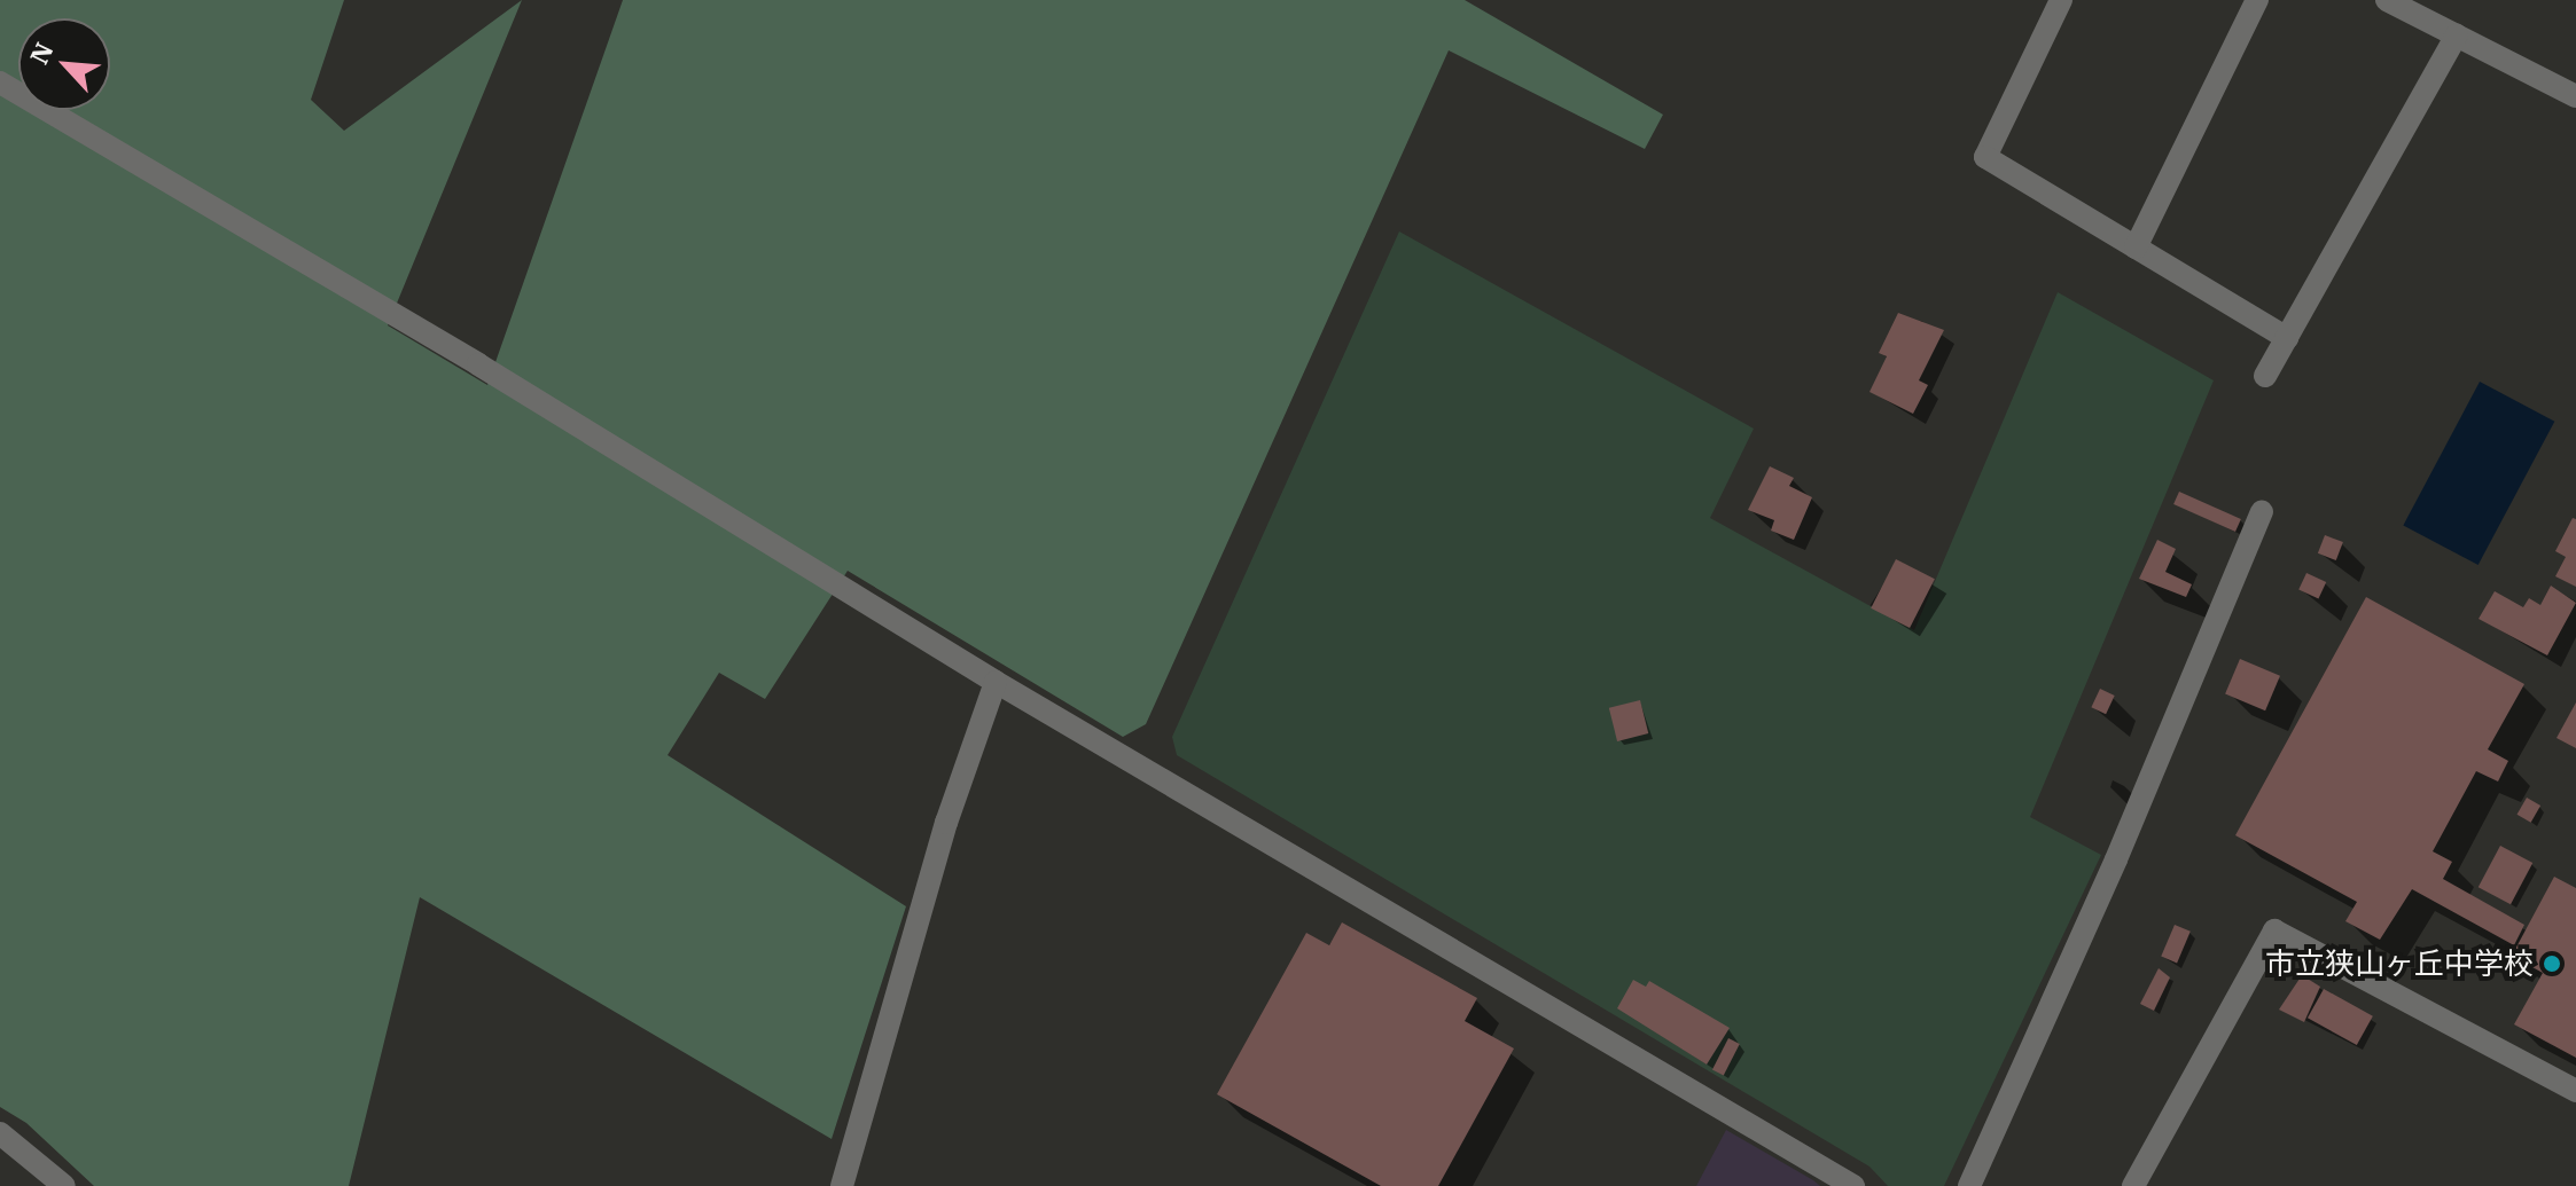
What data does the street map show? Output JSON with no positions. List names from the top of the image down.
{
  "places": ["市立狭山ヶ丘中学校"],
  "north": "top left"
}
